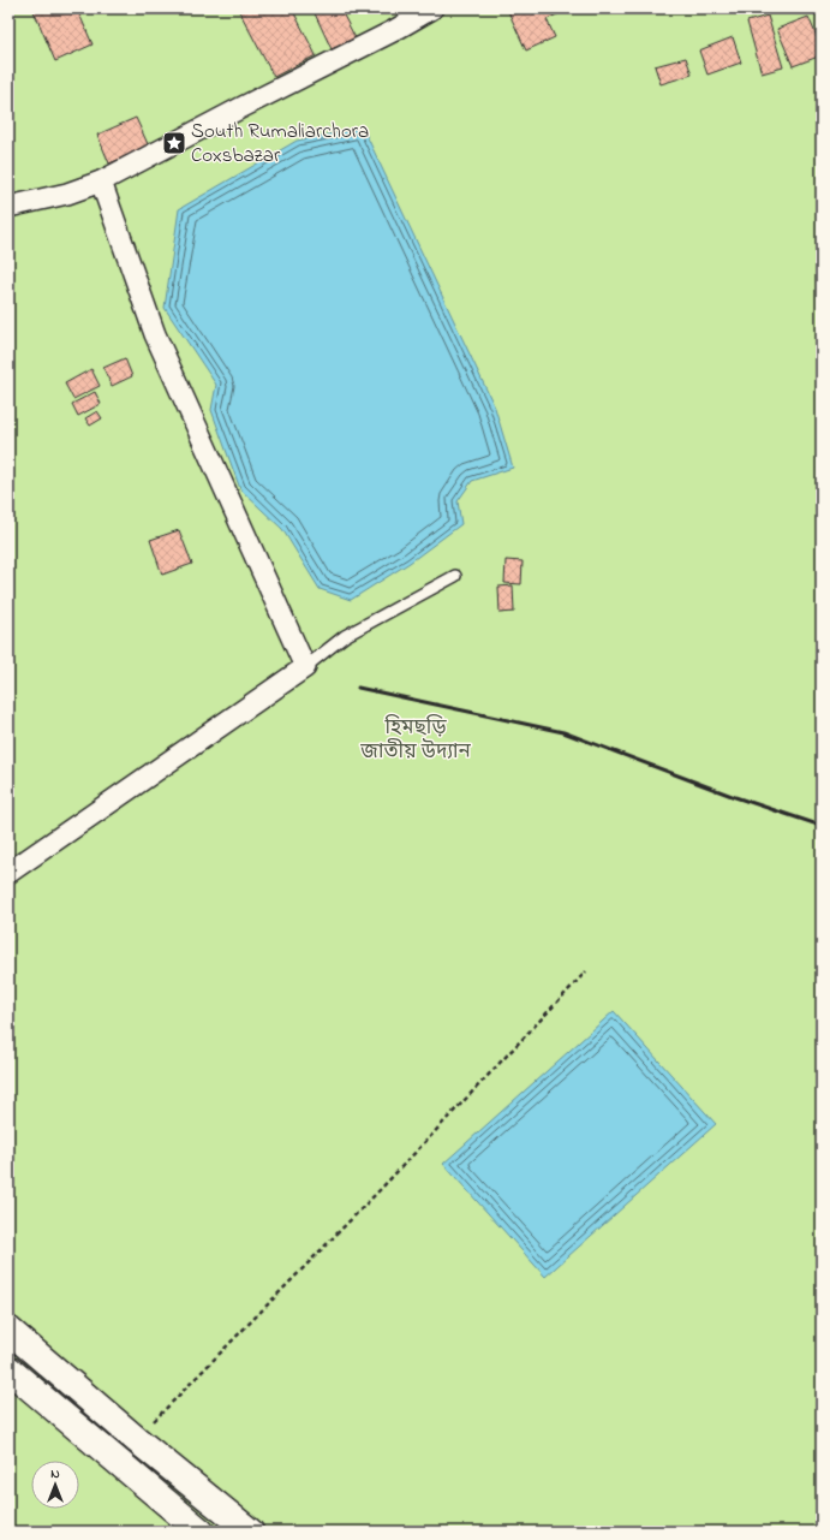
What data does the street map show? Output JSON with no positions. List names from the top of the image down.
{
  "parks": ["হিমছড়ি জাতীয় উদ্যান"],
  "places": {
    "place": ["South Rumaliarchora Coxsbazar"]
  },
  "north": "top"
}
